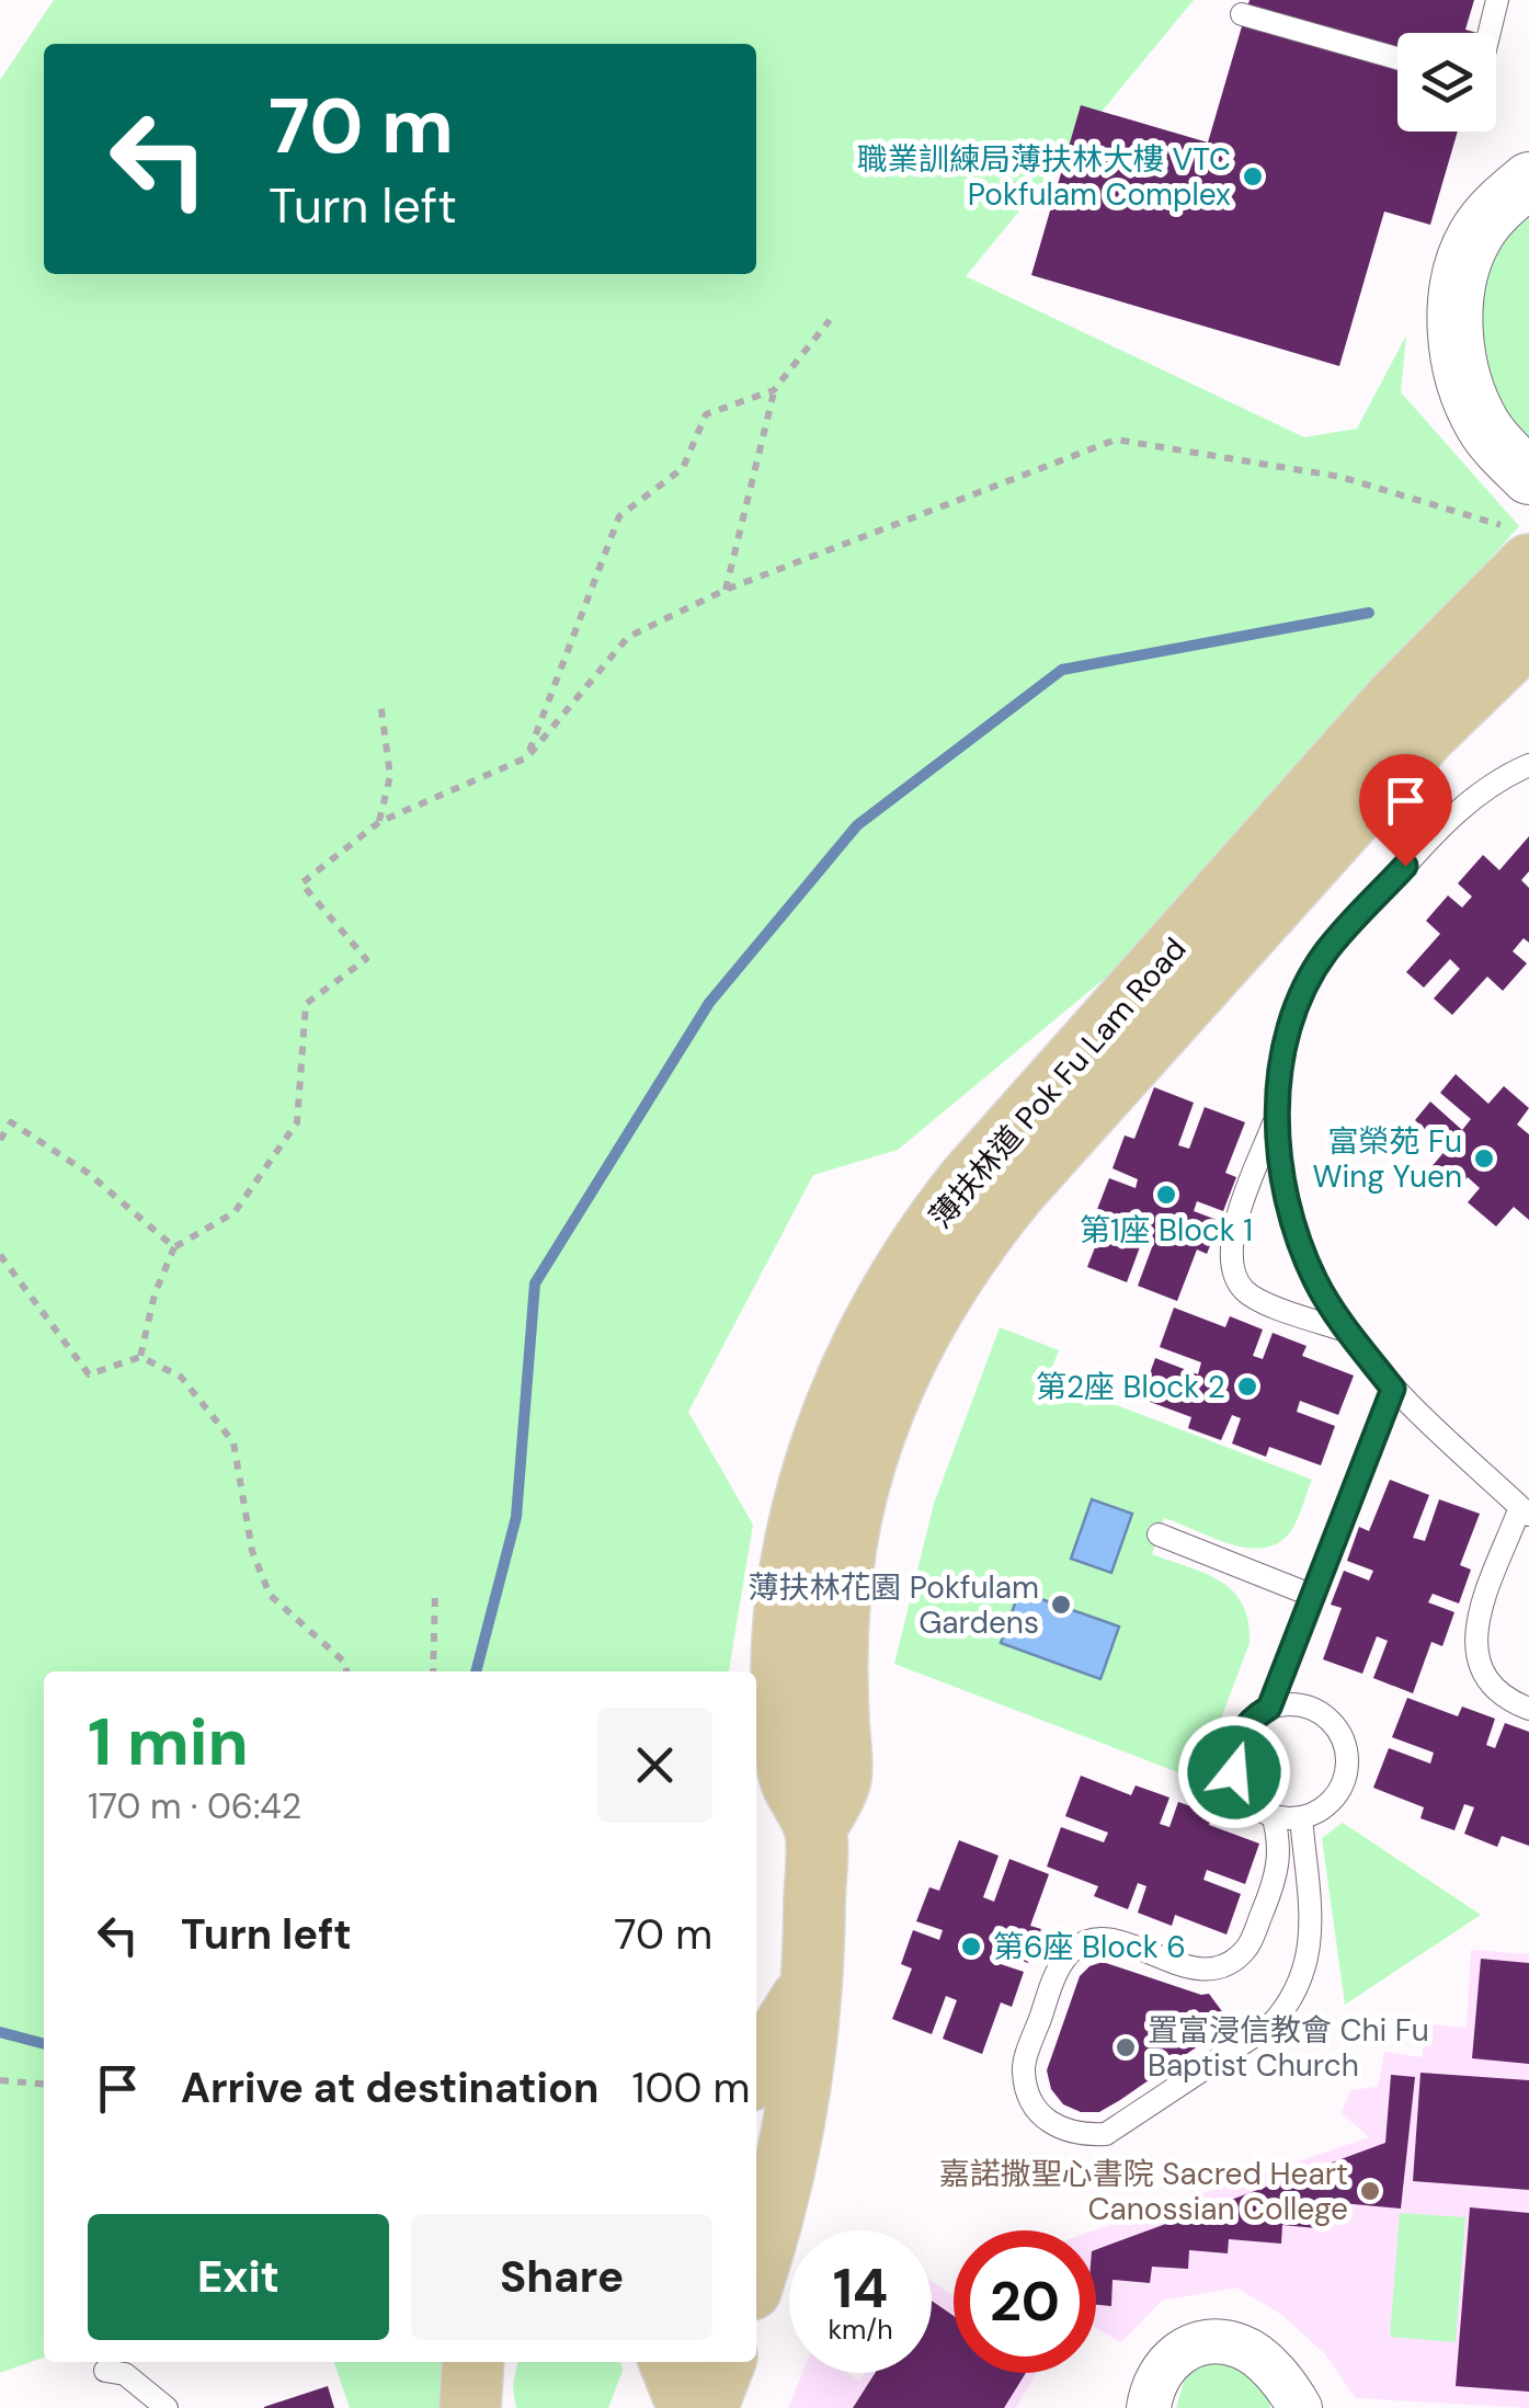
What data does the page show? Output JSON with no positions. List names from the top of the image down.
{
  "streets": {
    "main road": ["薄扶林道 Pok Fu Lam Road"]
  },
  "places": [
    "職業訓練局薄扶林大樓 VTC Pokfulam Complex",
    "富榮苑 Fu Wing Yuen",
    "第1座 Block 1",
    "第2座 Block 2",
    "薄扶林花園 Pokfulam Gardens",
    "第6座 Block 6",
    "置富浸信教會 Chi Fu Baptist Church",
    "嘉諾撒聖心書院 Sacred Heart Canossian College"
  ],
  "page": {
    "turn": ["70 m", "Turn left"],
    "heading": ["1 min", "170 m · 06:42"],
    "list": [
      {
        "name": "Turn left",
        "value": "70 m"
      },
      {
        "name": "Arrive at destination",
        "value": "100 m"
      }
    ],
    "buttons": ["Exit", "Share"],
    "speed": "14 km/h",
    "limit": "20"
  }
}
